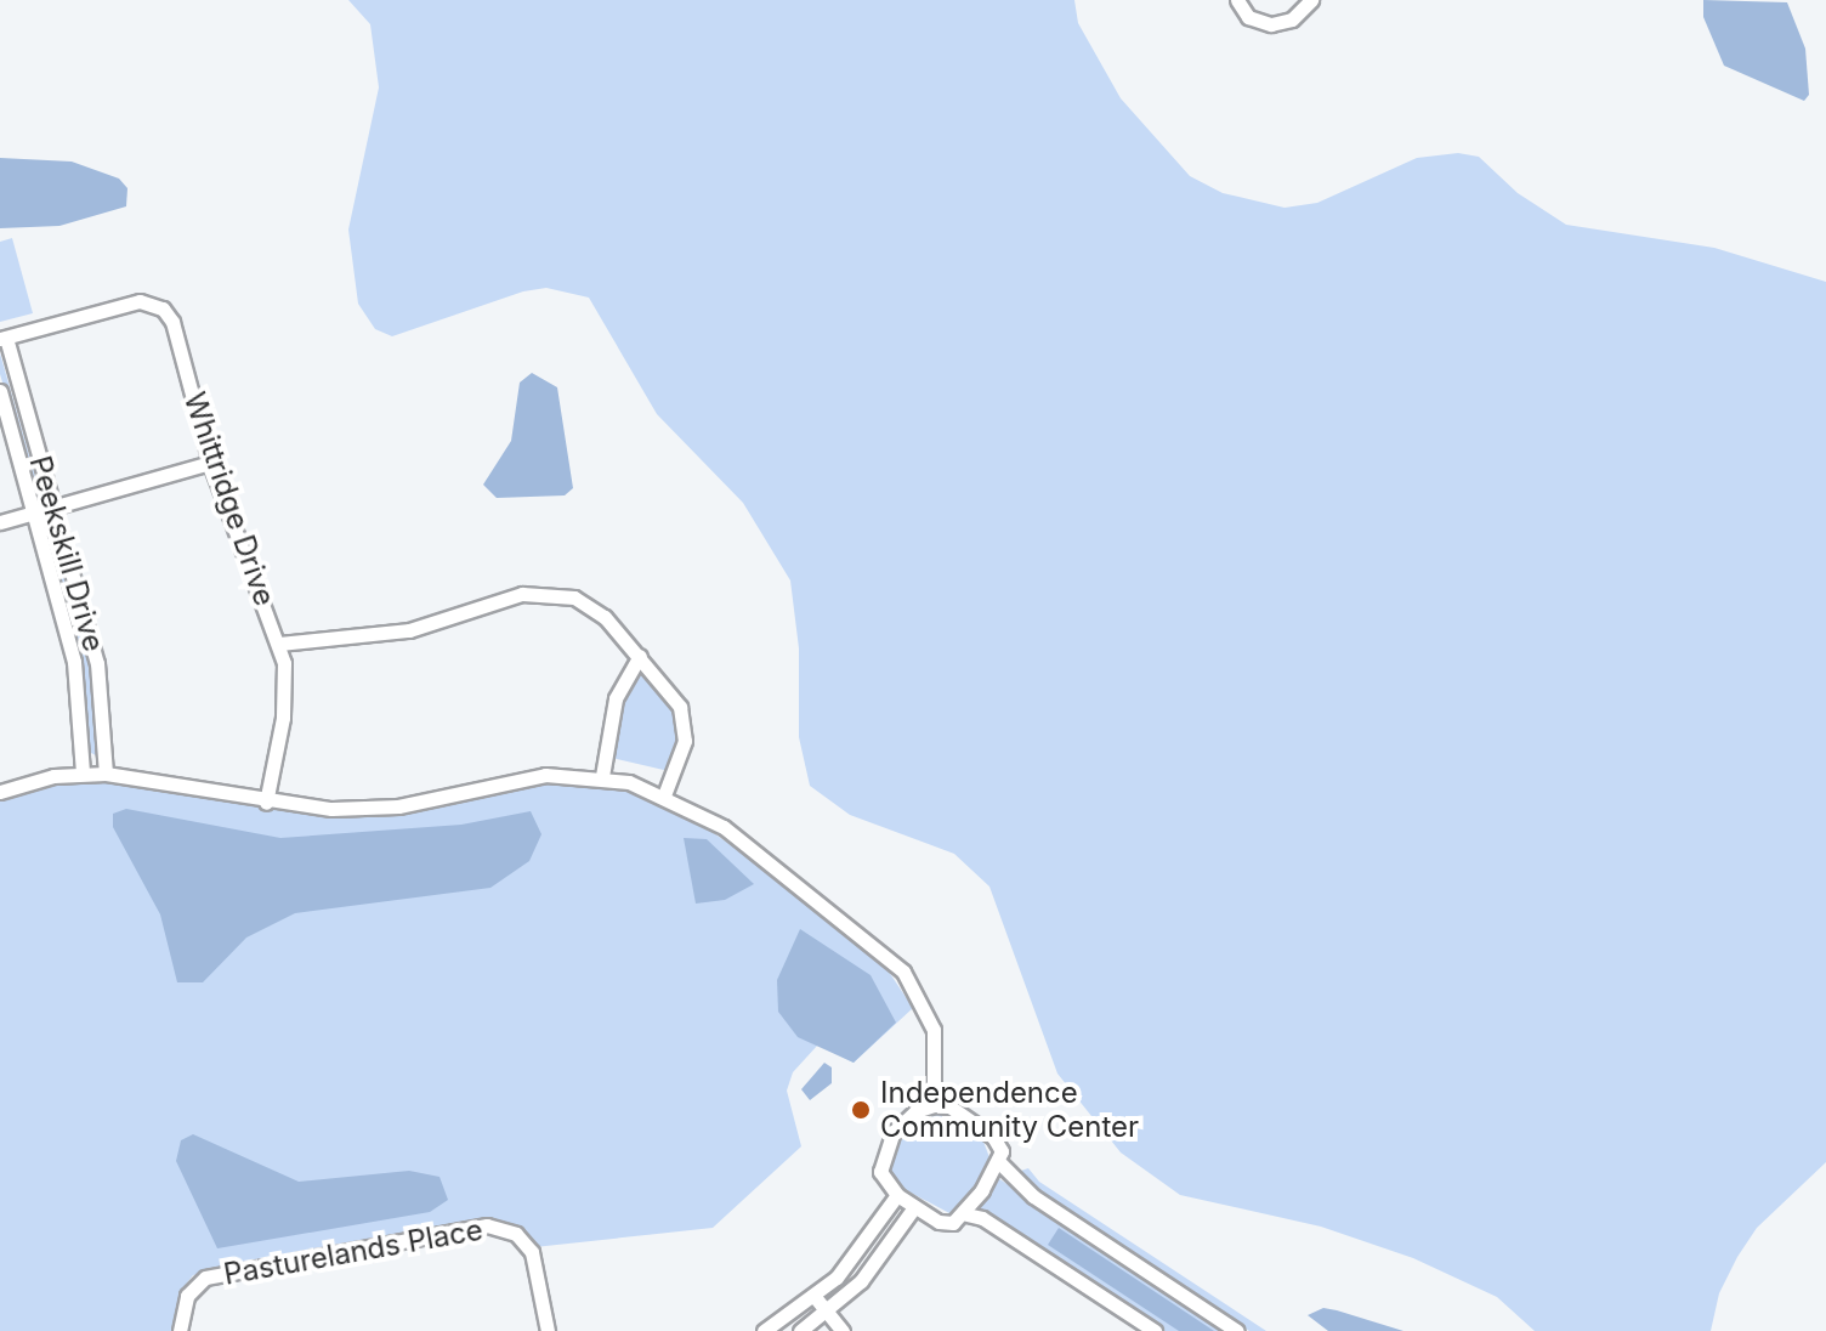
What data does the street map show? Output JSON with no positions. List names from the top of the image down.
{
  "streets": {
    "street": ["Whittridge Drive", "Peekskill Drive", "Pasturelands Place"]
  },
  "crossings": [
    ["Whittridge Drive", "Peekskill Drive"]
  ],
  "places": ["Independence Community Center"]
}
